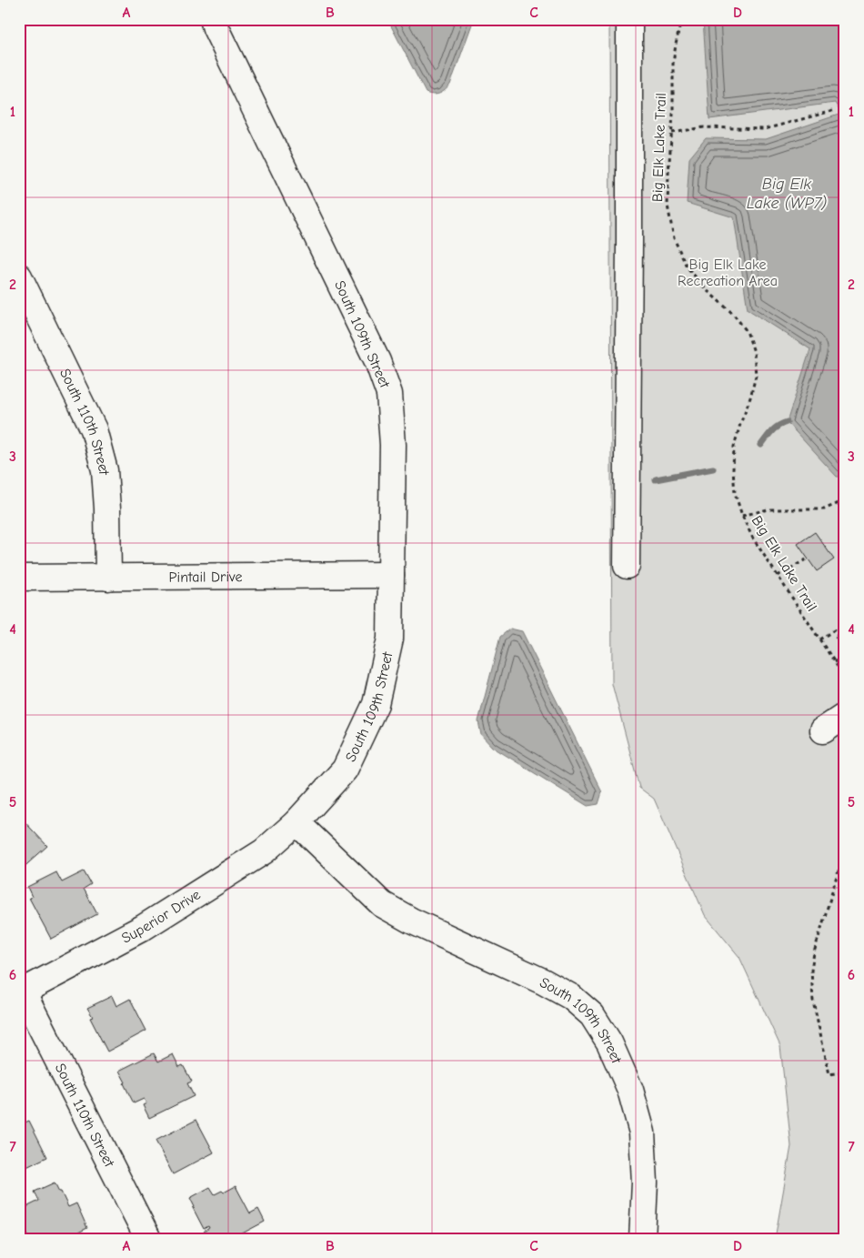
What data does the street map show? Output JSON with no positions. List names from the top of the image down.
{
  "streets": {
    "street": [
      "South 109th Street",
      "South 110th Street",
      "Pintail Drive",
      "Superior Drive"
    ],
    "path": ["Big Elk Lake Trail"]
  },
  "crossings": [
    ["South 109th Street", "Pintail Drive"],
    ["South 109th Street", "Superior Drive"],
    ["South 110th Street", "Pintail Drive"],
    ["South 110th Street", "Superior Drive"]
  ],
  "water": ["Big Elk Lake (WP7)"],
  "parks": ["Big Elk Lake Recreation Area"],
  "grid": {
    "columns": [
      "A",
      "B",
      "C",
      "D"
    ],
    "rows": [
      "1",
      "2",
      "3",
      "4",
      "5",
      "6",
      "7"
    ]
  }
}
